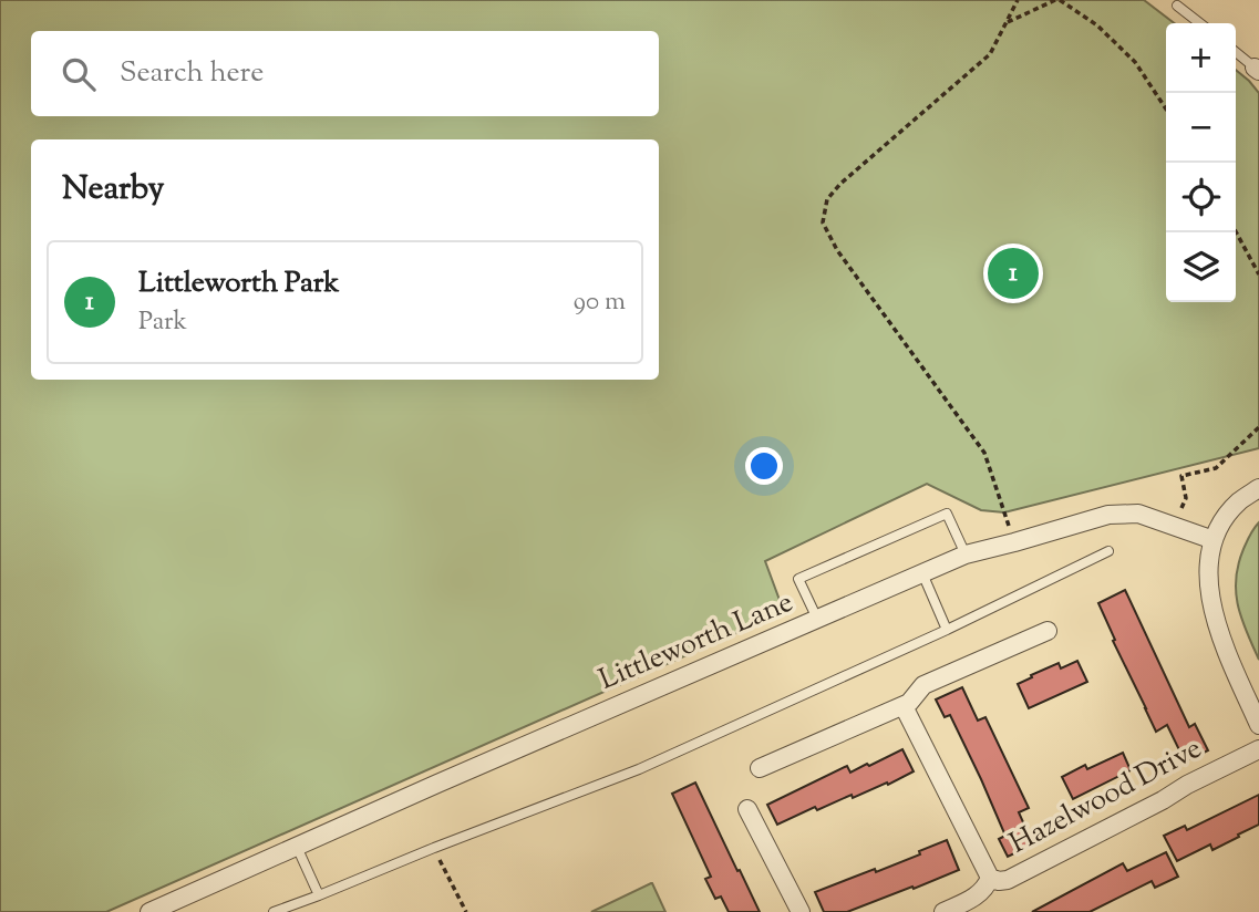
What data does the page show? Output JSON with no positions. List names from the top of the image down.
{
  "streets": {
    "street": ["Littleworth Lane", "Hazelwood Drive"]
  },
  "page": {
    "map_buttons": ["+", "−"],
    "search": "Search here",
    "heading": "Nearby",
    "list": [
      {
        "mark": "1",
        "name": "Littleworth Park",
        "note": "Park",
        "value": "90 m"
      }
    ],
    "pins": "1"
  }
}
